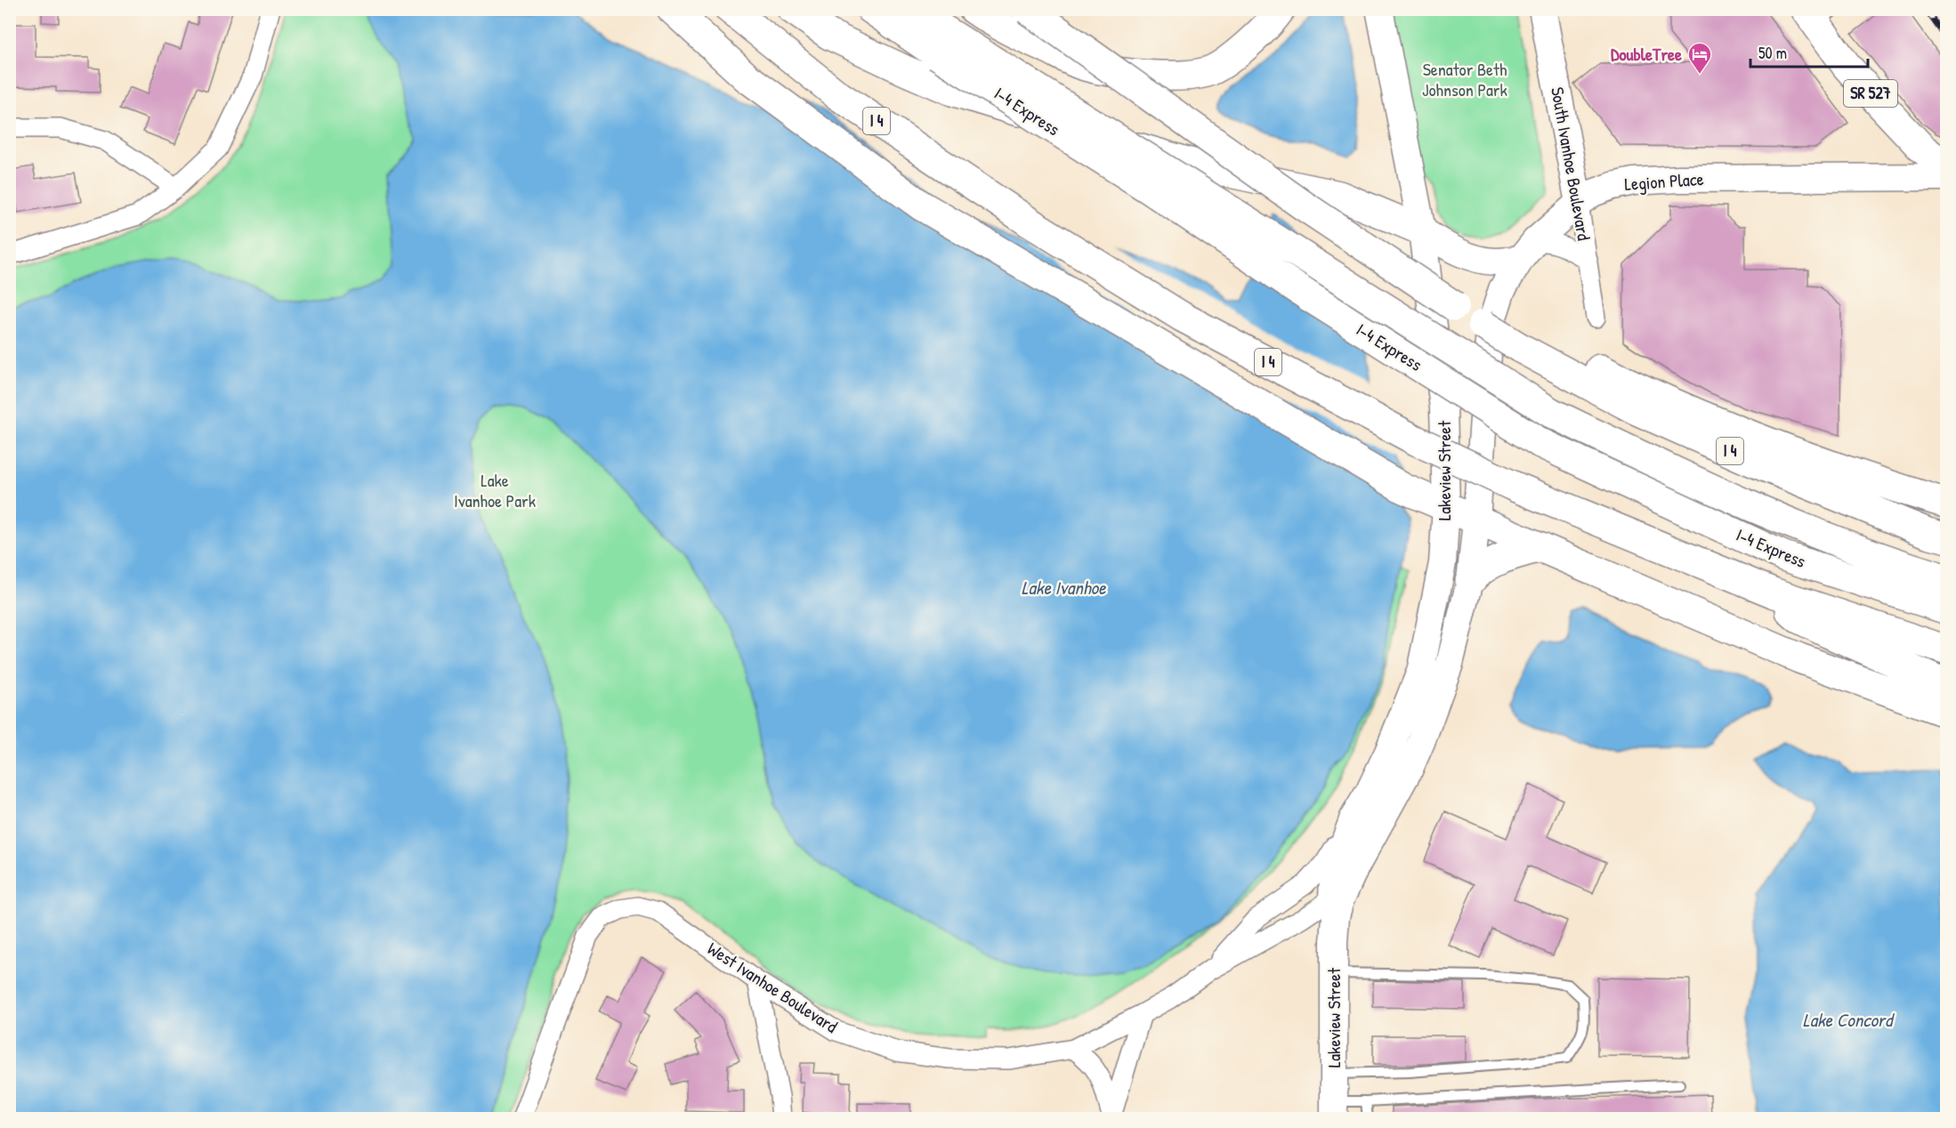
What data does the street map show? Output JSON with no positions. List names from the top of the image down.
{
  "streets": {
    "main road": ["SR 527", "I-4 Express", "I 4"],
    "street": [
      "South Ivanhoe Boulevard",
      "Legion Place",
      "Lakeview Street",
      "West Ivanhoe Boulevard"
    ]
  },
  "crossings": [
    ["South Ivanhoe Boulevard", "Legion Place"],
    ["Legion Place", "Lakeview Street"],
    ["Lakeview Street", "West Ivanhoe Boulevard"]
  ],
  "water": ["Lake Ivanhoe", "Lake Concord"],
  "parks": ["Senator Beth Johnson Park", "Lake Ivanhoe Park"],
  "places": {
    "hotel": ["DoubleTree"]
  },
  "scale_bar": "50 m"
}
